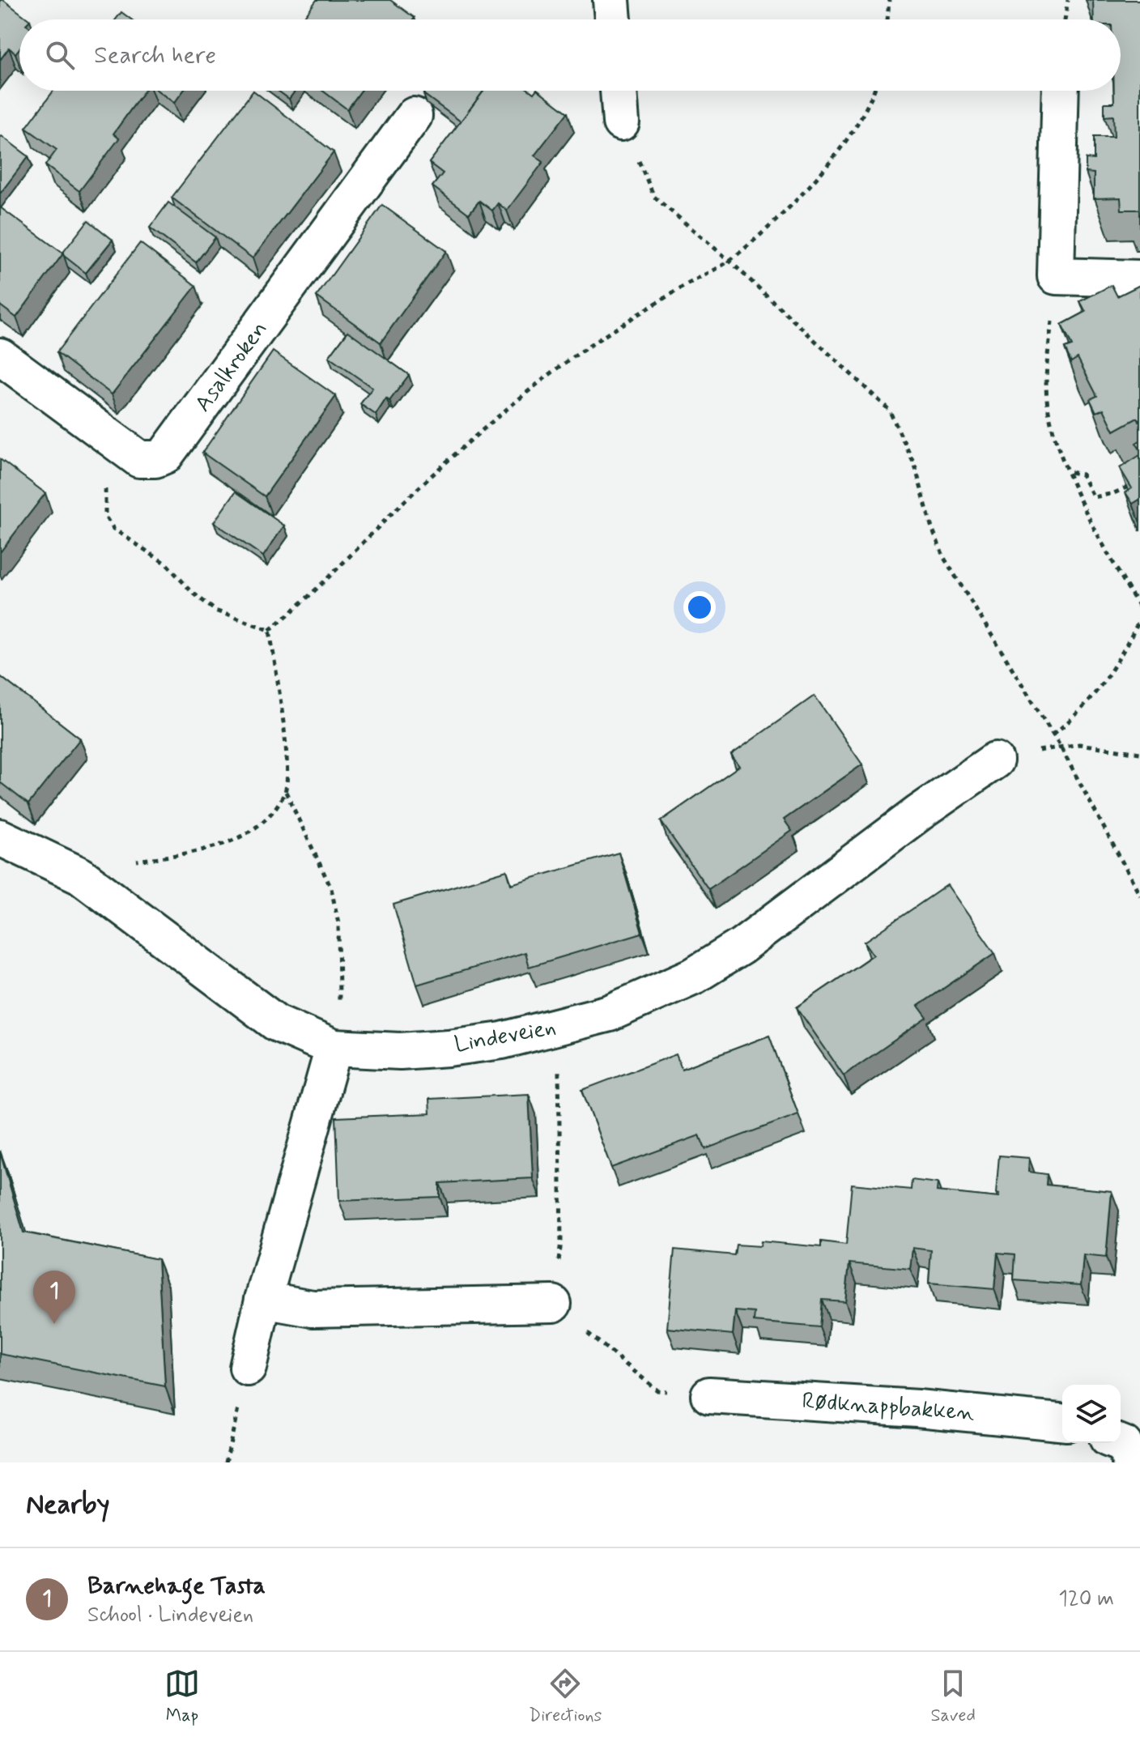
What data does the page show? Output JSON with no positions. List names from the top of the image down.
{
  "streets": {
    "street": ["Asalkroken", "Lindeveien", "Rødknappbakken"]
  },
  "page": {
    "search": "Search here",
    "pins": "1",
    "heading": "Nearby",
    "list": [
      {
        "mark": "1",
        "name": "Barnehage Tasta",
        "note": "School · Lindeveien",
        "value": "120 m"
      }
    ],
    "nav": ["Map", "Directions", "Saved"]
  }
}
